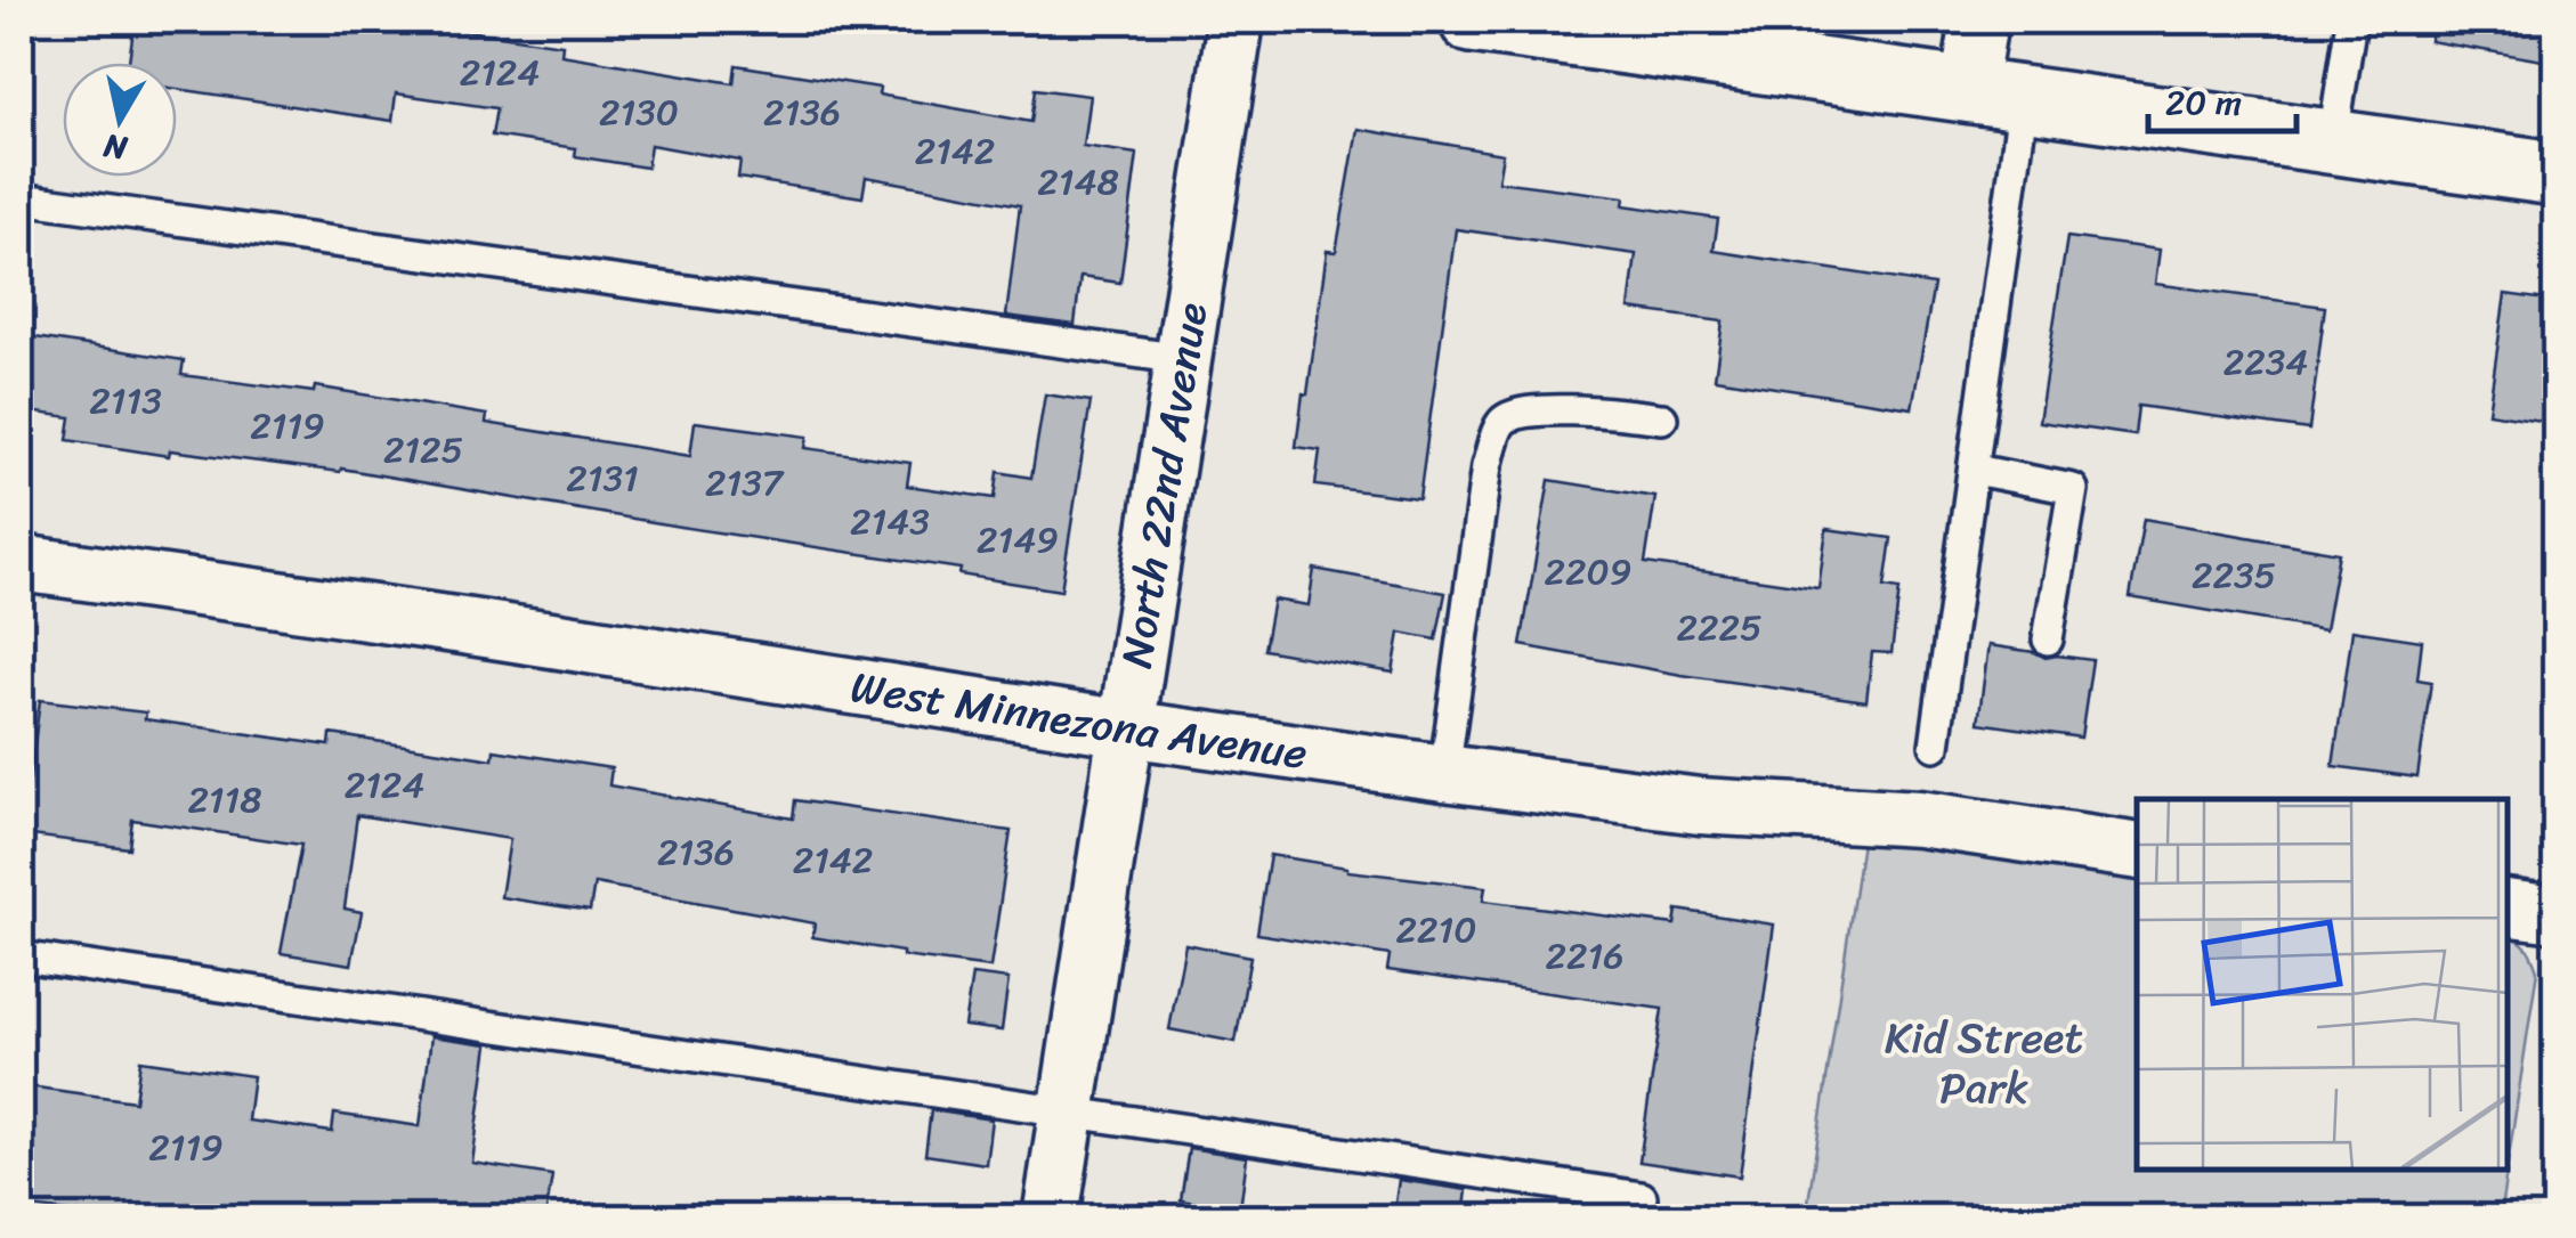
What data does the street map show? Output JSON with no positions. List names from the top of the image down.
{
  "streets": {
    "street": ["North 22nd Avenue", "West Minnezona Avenue"]
  },
  "crossings": [
    ["North 22nd Avenue", "West Minnezona Avenue"]
  ],
  "parks": ["Kid Street Park"],
  "house_numbers": [
    "2124",
    "2130",
    "2136",
    "2142",
    "2148",
    "2234",
    "2113",
    "2119",
    "2125",
    "2131",
    "2137",
    "2143",
    "2149",
    "2209",
    "2235",
    "2225",
    "2124",
    "2118",
    "2136",
    "2142",
    "2210",
    "2216",
    "2119"
  ],
  "scale_bar": "20 m",
  "north": "bottom"
}
